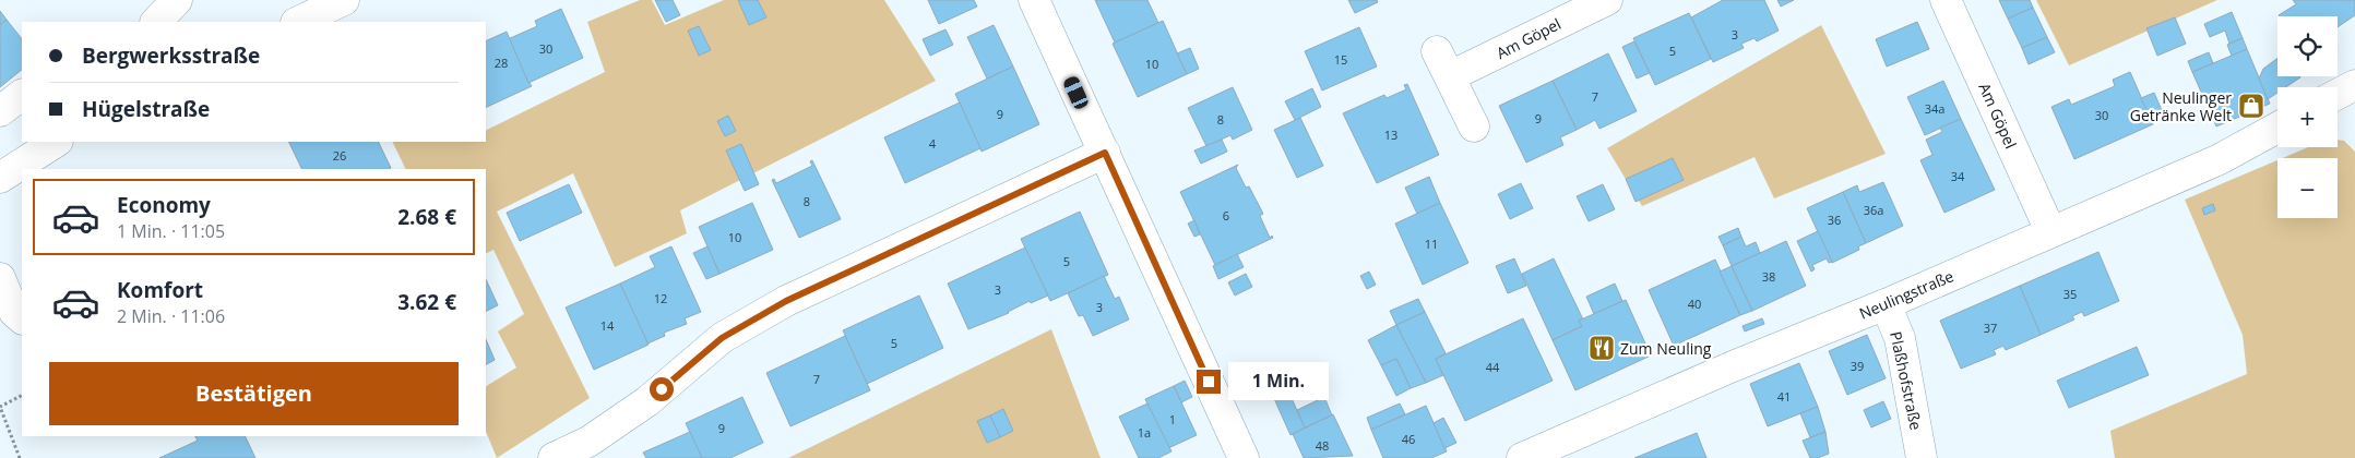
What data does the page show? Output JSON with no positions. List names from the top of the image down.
{
  "streets": {
    "street": ["Am Göpel", "Neulingstraße", "Plaßhofstraße"]
  },
  "crossings": [
    ["Am Göpel", "Neulingstraße"],
    ["Neulingstraße", "Plaßhofstraße"]
  ],
  "places": {
    "shop": ["Neulinger Getränke Welt"],
    "restaurant": ["Zum Neuling"]
  },
  "house_numbers": [
    "3",
    "30",
    "5",
    "15",
    "28",
    "10",
    "7",
    "34a",
    "9",
    "30",
    "9",
    "8",
    "13",
    "4",
    "26",
    "34",
    "8",
    "36a",
    "6",
    "36",
    "10",
    "11",
    "5",
    "38",
    "3",
    "35",
    "12",
    "40",
    "3",
    "14",
    "37",
    "5",
    "39",
    "44",
    "7",
    "41",
    "1",
    "9",
    "1a",
    "46",
    "48"
  ],
  "page": {
    "map_buttons": ["+", "−"],
    "banner": ["Bergwerksstraße", "Hügelstraße"],
    "list": [
      {
        "name": "Economy",
        "note": "1 Min. · 11:05",
        "value": "2.68 €"
      },
      {
        "name": "Komfort",
        "note": "2 Min. · 11:06",
        "value": "3.62 €"
      }
    ],
    "buttons": "Bestätigen",
    "bubble": "1 Min."
  }
}
